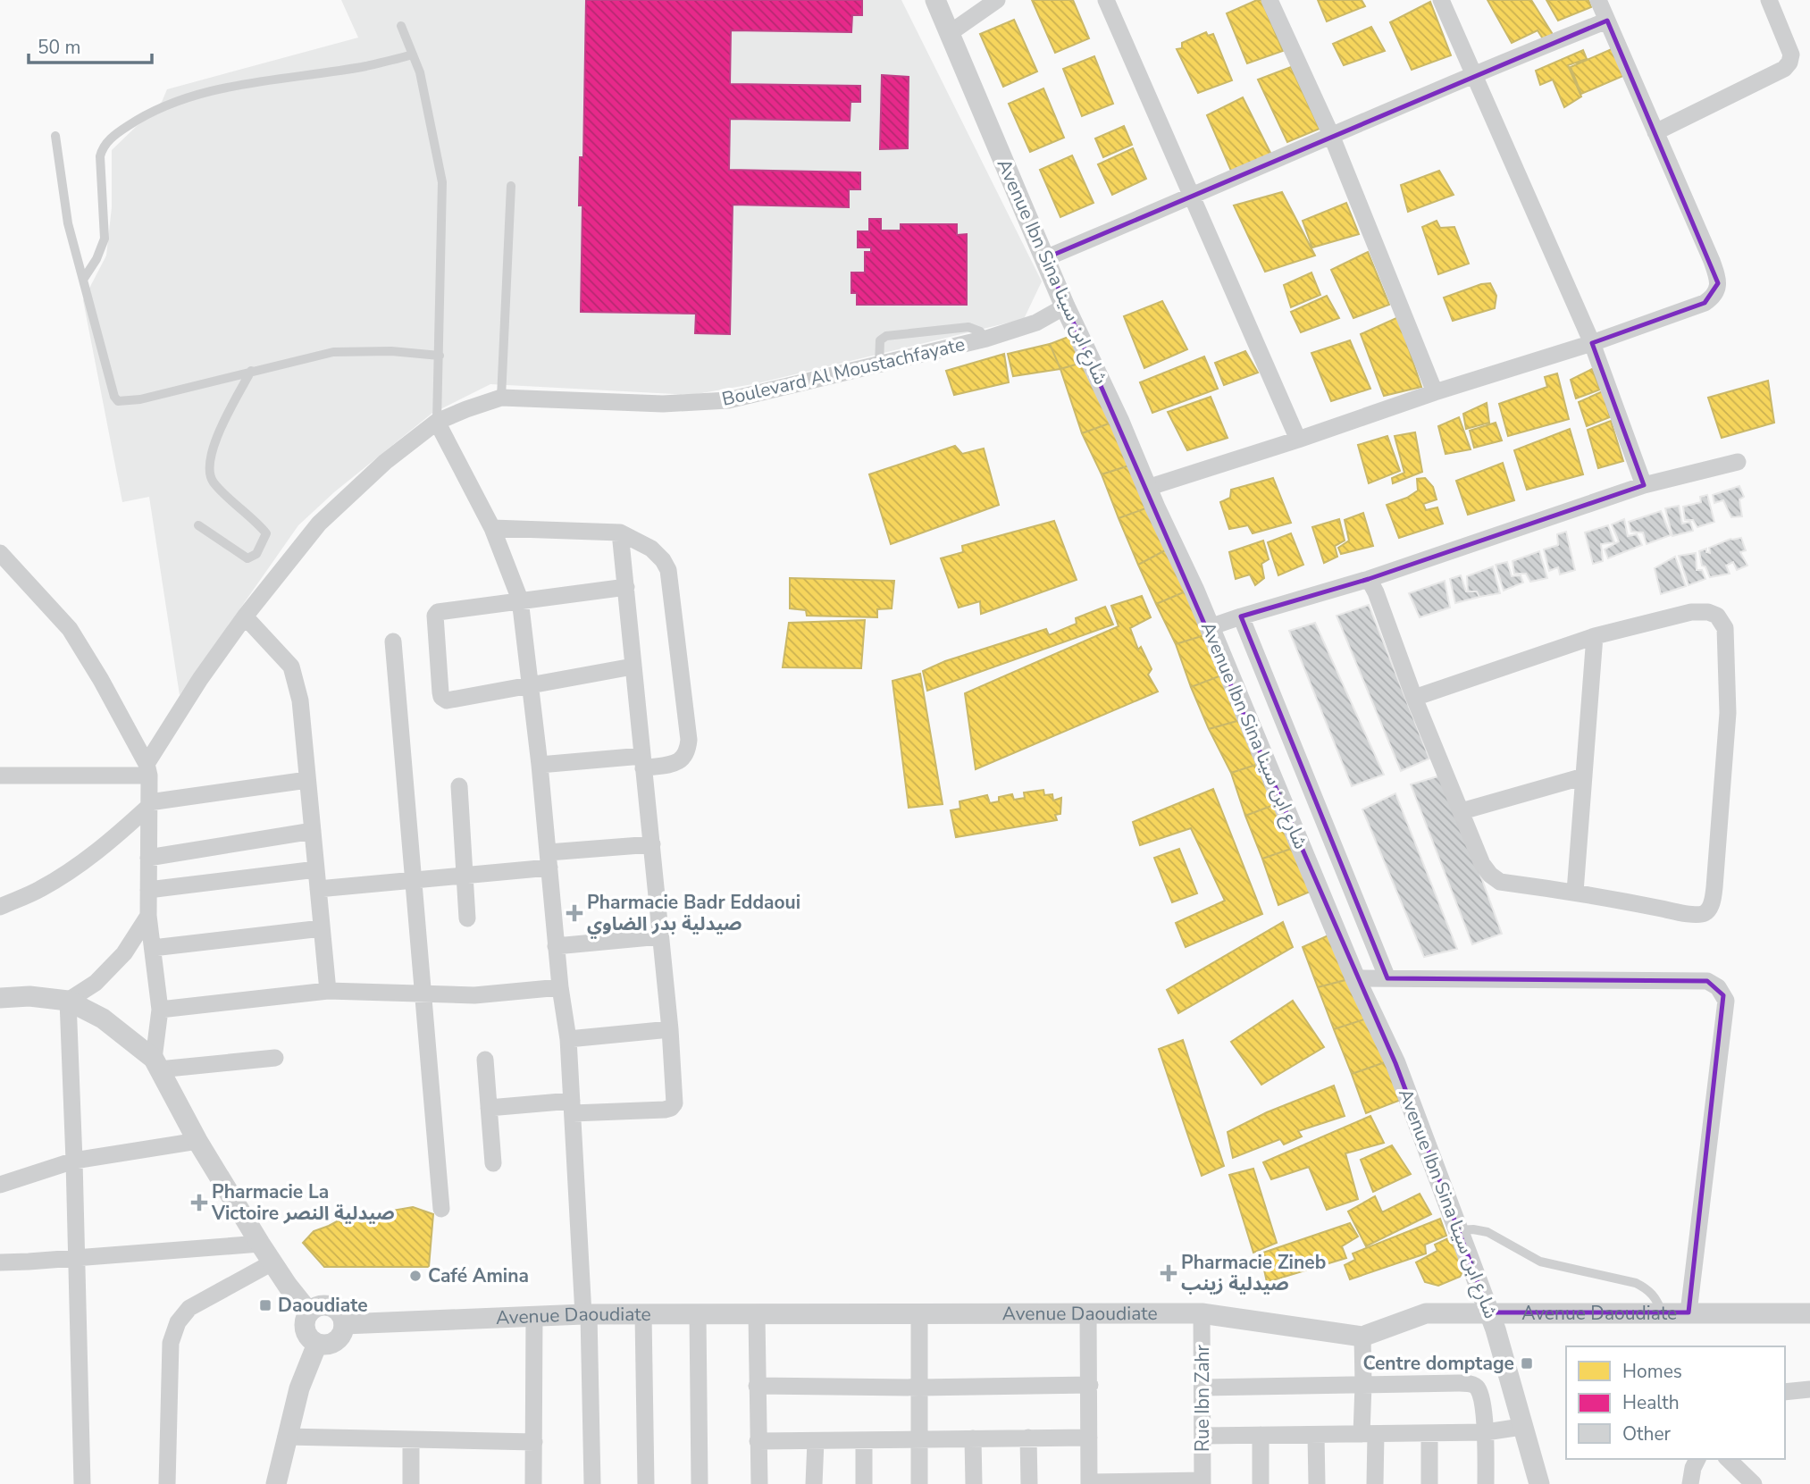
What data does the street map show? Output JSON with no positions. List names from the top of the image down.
{
  "streets": {
    "street": [
      "Avenue Ibn Sina شارع ابن سينا",
      "Boulevard Al Moustachfayate",
      "Avenue Daoudiate",
      "Rue Ibn Zahr"
    ]
  },
  "crossings": [
    ["Avenue Ibn Sina شارع ابن سينا", "Boulevard Al Moustachfayate"],
    ["Avenue Ibn Sina شارع ابن سينا", "Avenue Daoudiate"],
    ["Avenue Daoudiate", "Rue Ibn Zahr"]
  ],
  "places": {
    "health": ["Pharmacie Badr Eddaoui صيدلية بدر الضاوي", "Pharmacie La Victoire صيدلية النصر", "Pharmacie Zineb صيدلية زينب"],
    "other": ["Café Amina"],
    "transit": ["Daoudiate", "Centre domptage"]
  },
  "legend": ["Homes", "Health", "Other"],
  "scale_bar": "50 m"
}
